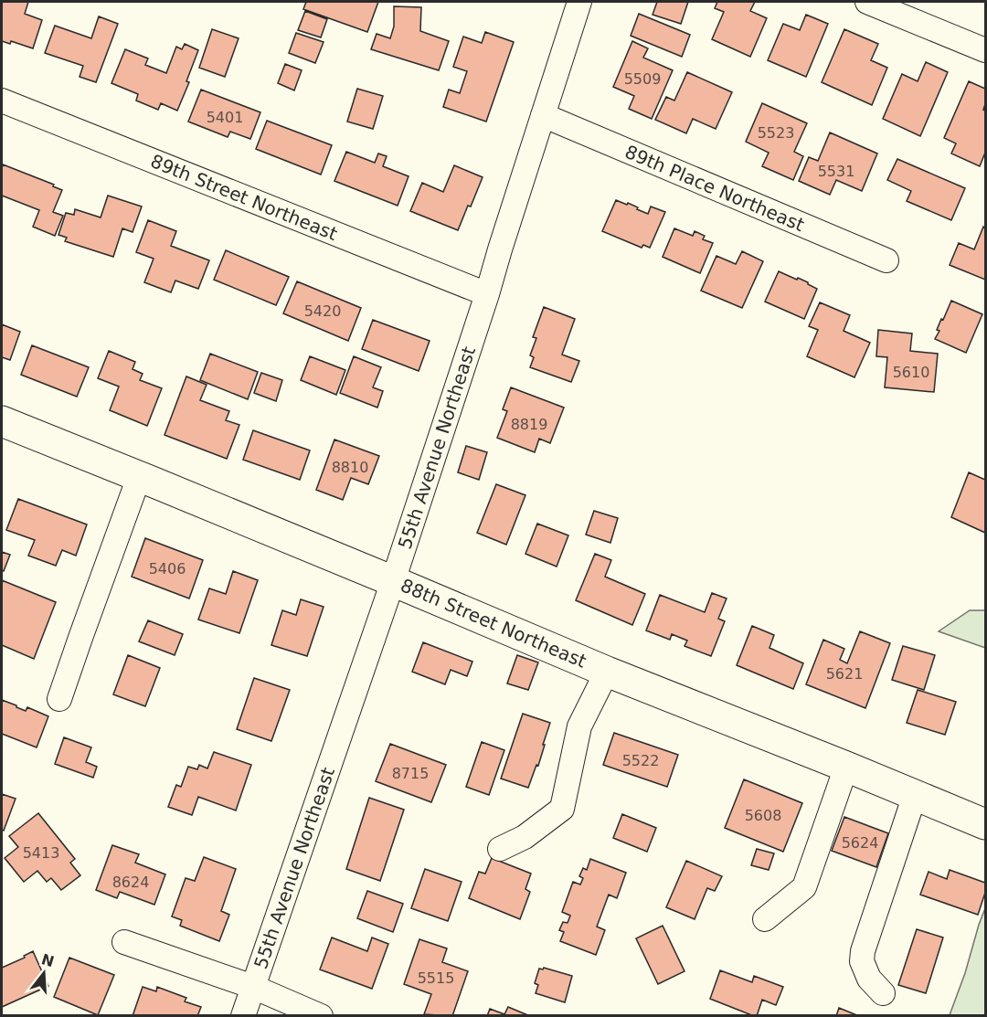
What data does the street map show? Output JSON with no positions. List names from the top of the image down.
{
  "streets": {
    "main road": ["88th Street Northeast"],
    "street": ["89th Place Northeast", "89th Street Northeast", "55th Avenue Northeast"]
  },
  "crossings": [
    ["89th Place Northeast", "55th Avenue Northeast"],
    ["89th Street Northeast", "55th Avenue Northeast"],
    ["55th Avenue Northeast", "88th Street Northeast"]
  ],
  "house_numbers": [
    "5509",
    "5401",
    "5523",
    "5531",
    "5420",
    "5610",
    "8819",
    "8810",
    "5406",
    "5621",
    "5522",
    "8715",
    "5608",
    "5624",
    "5413",
    "8624",
    "5515"
  ],
  "north": "top"
}
